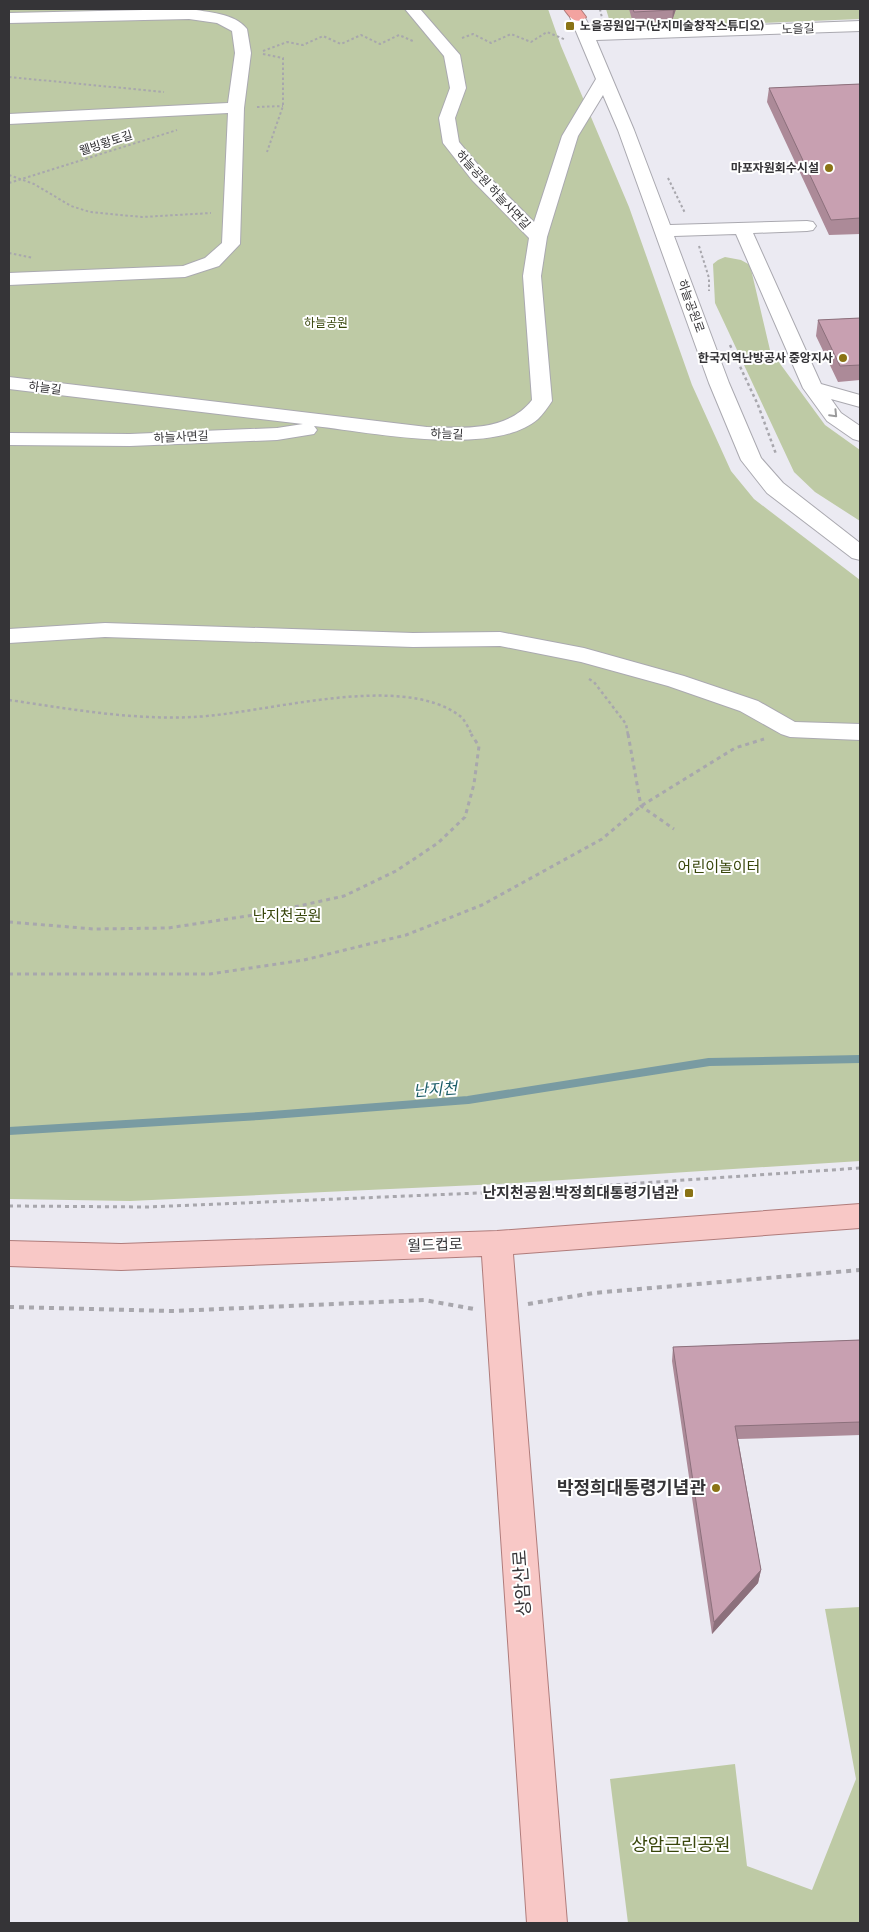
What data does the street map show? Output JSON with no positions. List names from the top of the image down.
{
  "streets": {
    "main road": ["월드컵로", "상암산로"],
    "street": [
      "노을길",
      "하늘공원 하늘사면길",
      "하늘공원로",
      "하늘길",
      "하늘사면길"
    ],
    "path": ["웰빙황토길"]
  },
  "crossings": [
    ["노을길", "하늘공원로"],
    ["하늘공원 하늘사면길", "하늘길"],
    ["하늘공원로", "하늘길"],
    ["하늘길", "하늘사면길"],
    ["월드컵로", "상암산로"]
  ],
  "water": ["난지천"],
  "parks": [
    "하늘공원",
    "어린이놀이터",
    "난지천공원",
    "상암근린공원"
  ],
  "places": {
    "transit": ["노을공원입구(난지미술창작스튜디오)", "난지천공원.박정희대통령기념관"],
    "other": ["마포자원회수시설", "한국지역난방공사 중앙지사", "박정희대통령기념관"]
  }
}
